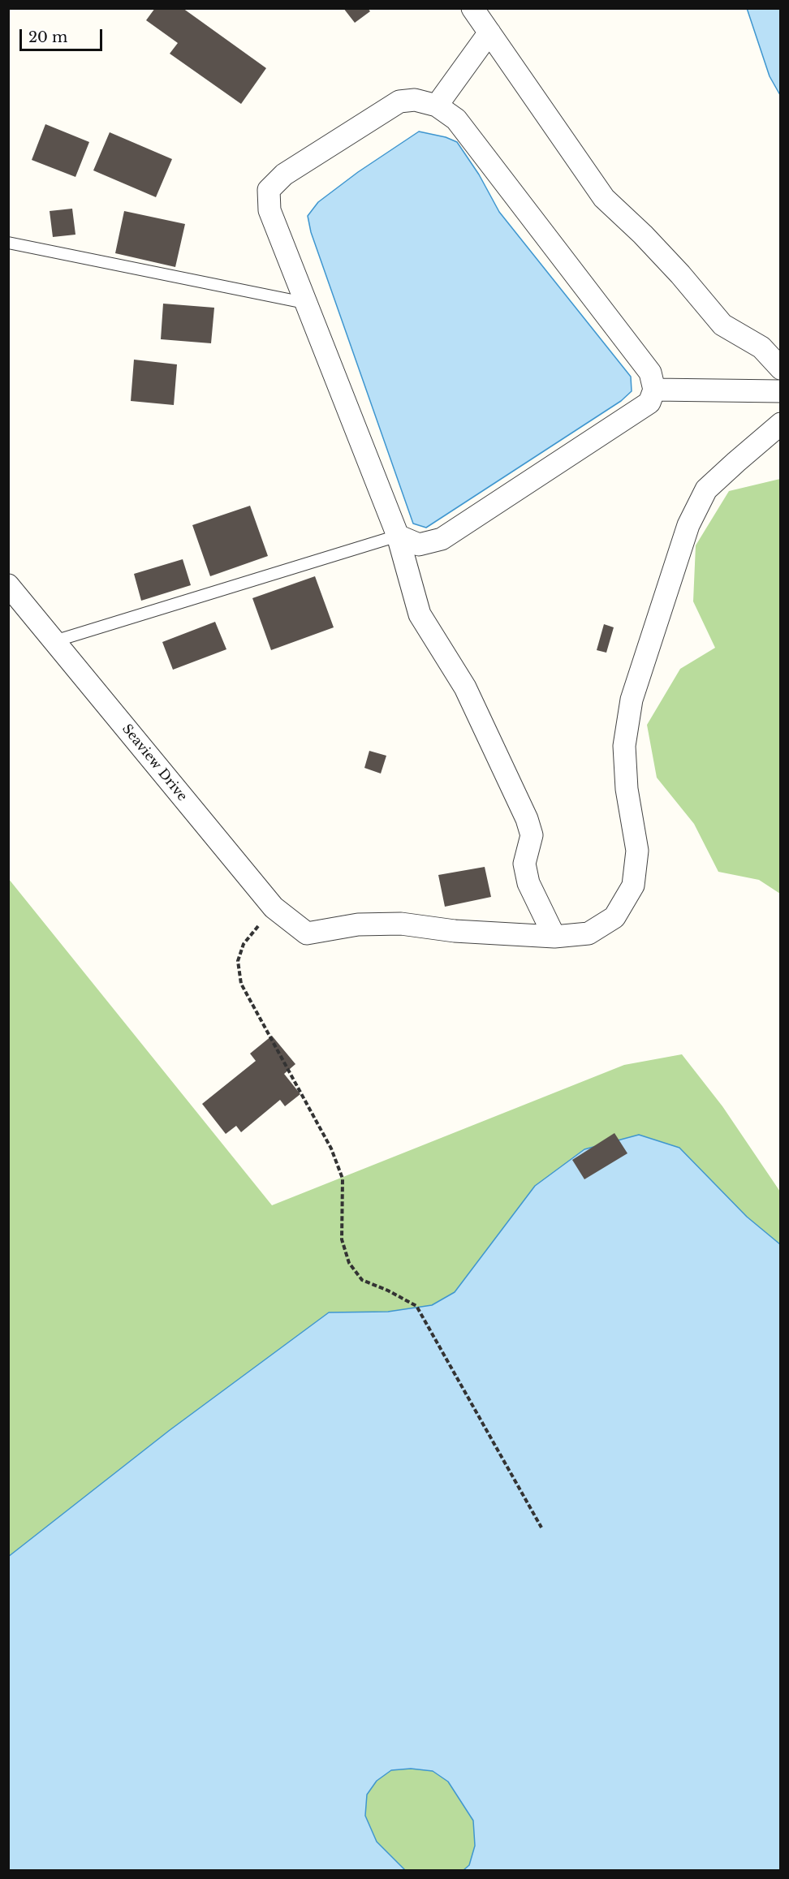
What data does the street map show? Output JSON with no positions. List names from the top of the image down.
{
  "streets": {
    "street": ["Seaview Drive"]
  },
  "scale_bar": "20 m"
}
